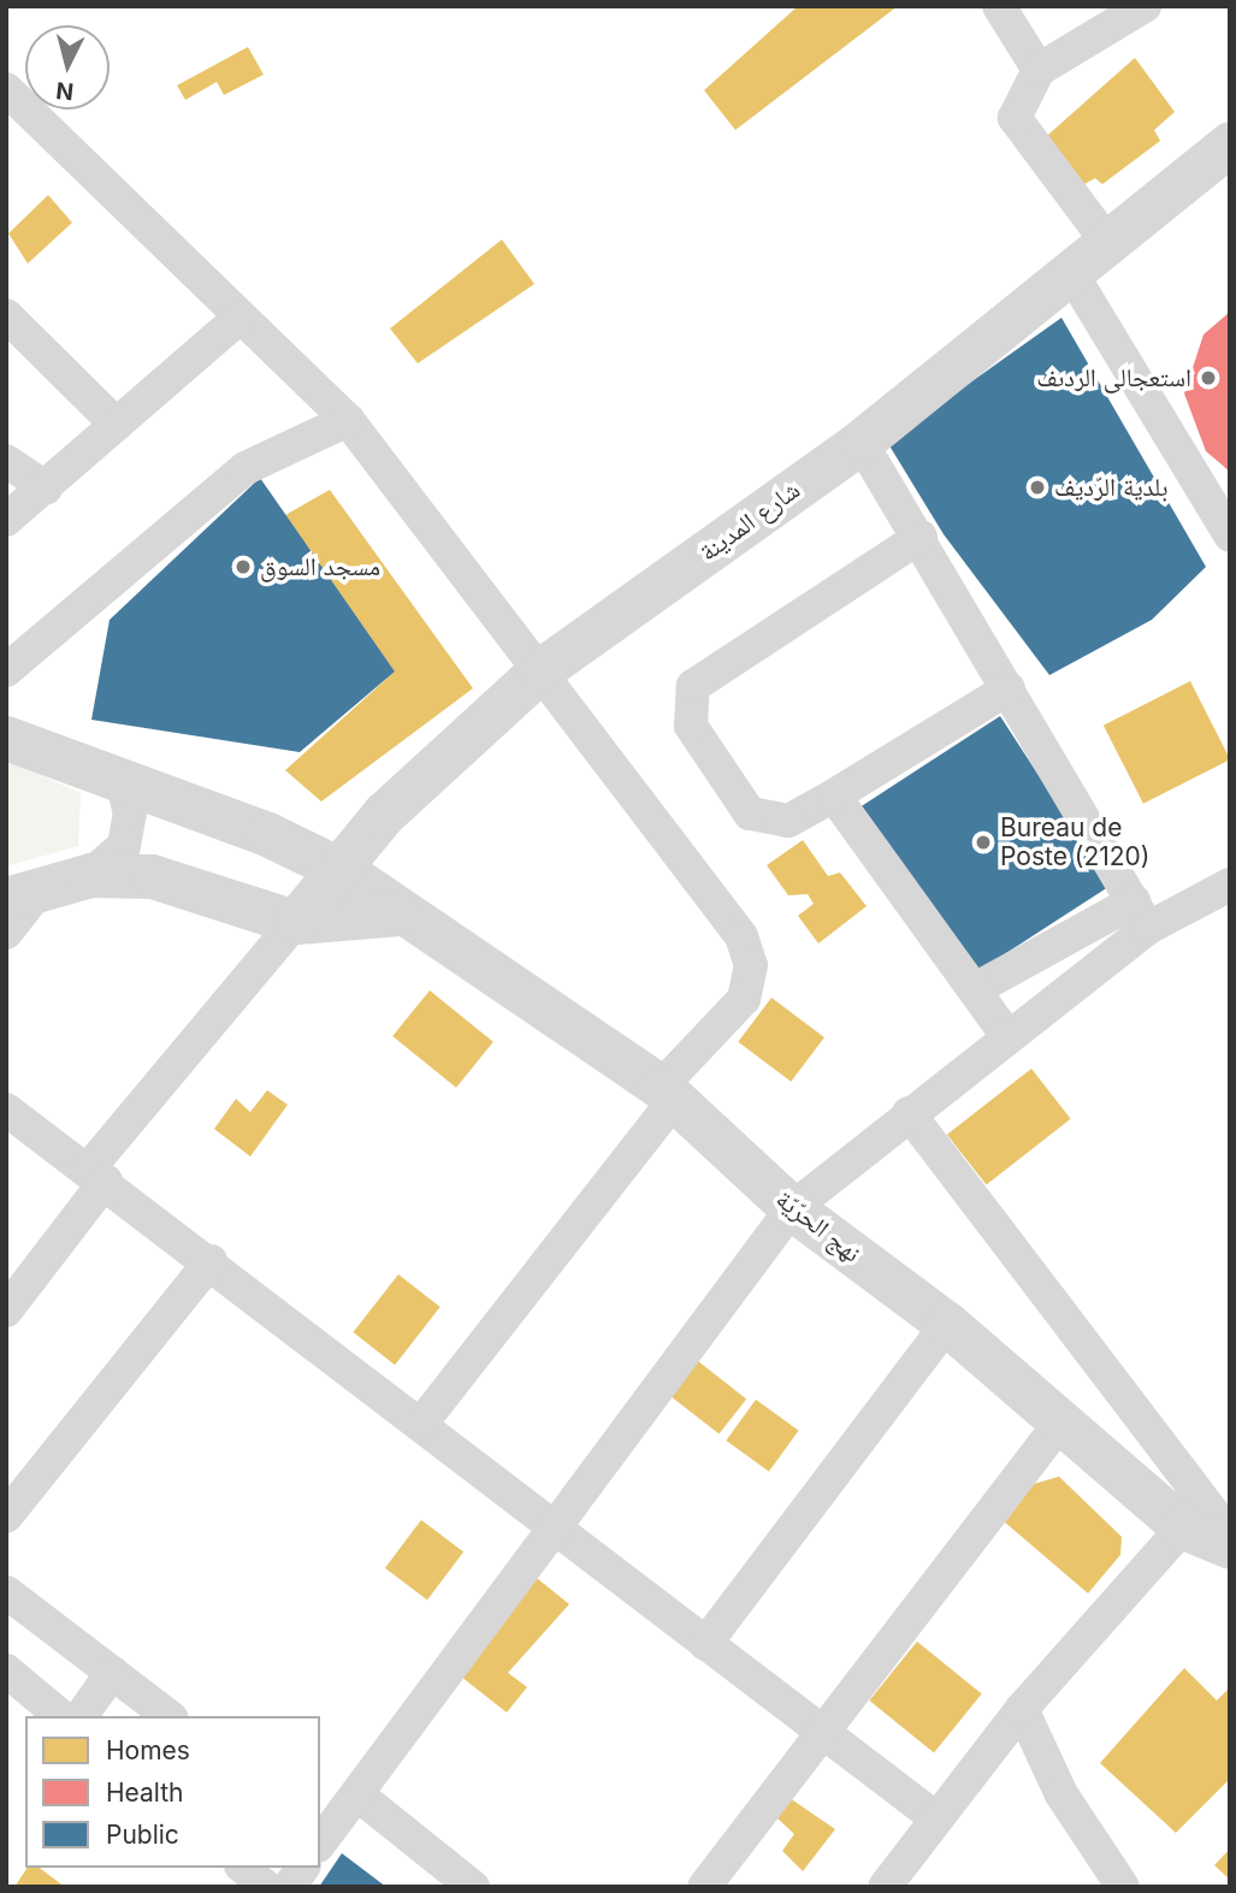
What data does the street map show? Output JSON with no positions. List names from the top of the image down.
{
  "streets": {
    "street": ["شارع المدينة", "نهج الحرّيّة"]
  },
  "crossings": [
    ["شارع المدينة", "نهج الحرّيّة"]
  ],
  "places": [
    "استعجالى الردىف",
    "بلدية الرّديف",
    "مسجد السوق",
    "Bureau de Poste (2120)"
  ],
  "legend": ["Homes", "Health", "Public"],
  "north": "bottom"
}
